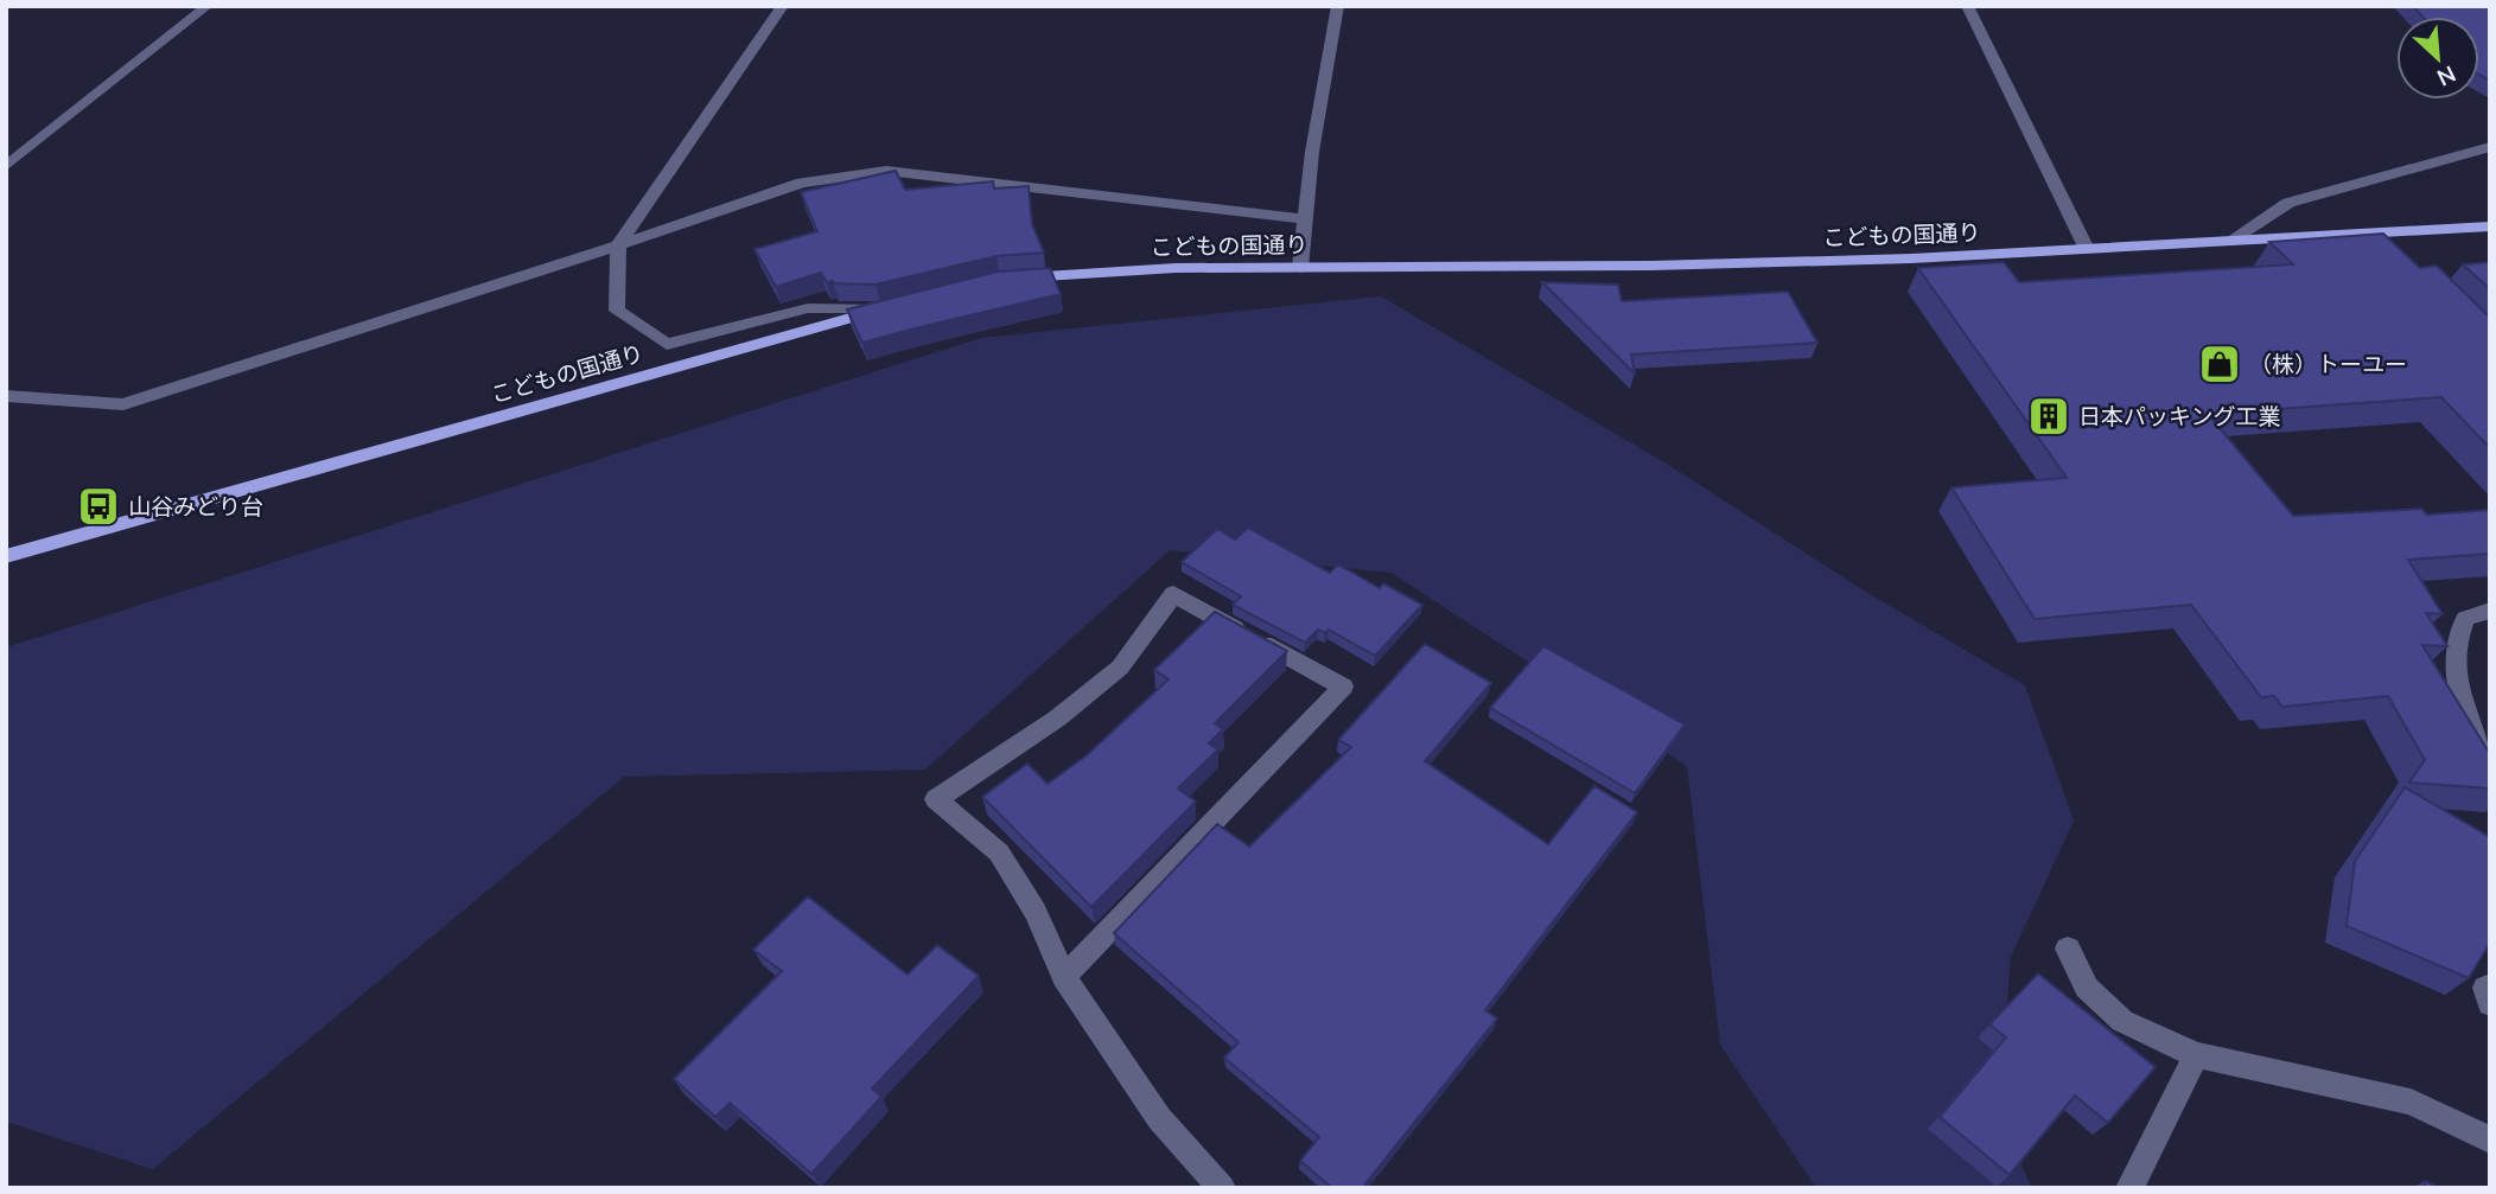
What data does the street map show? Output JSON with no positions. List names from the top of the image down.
{
  "streets": {
    "main road": ["こどもの国通り"]
  },
  "places": {
    "shop": ["（株）トーユー"],
    "building": ["日本パッキング工業"],
    "bus stop": ["山谷みどり台"]
  },
  "north": "bottom right"
}
